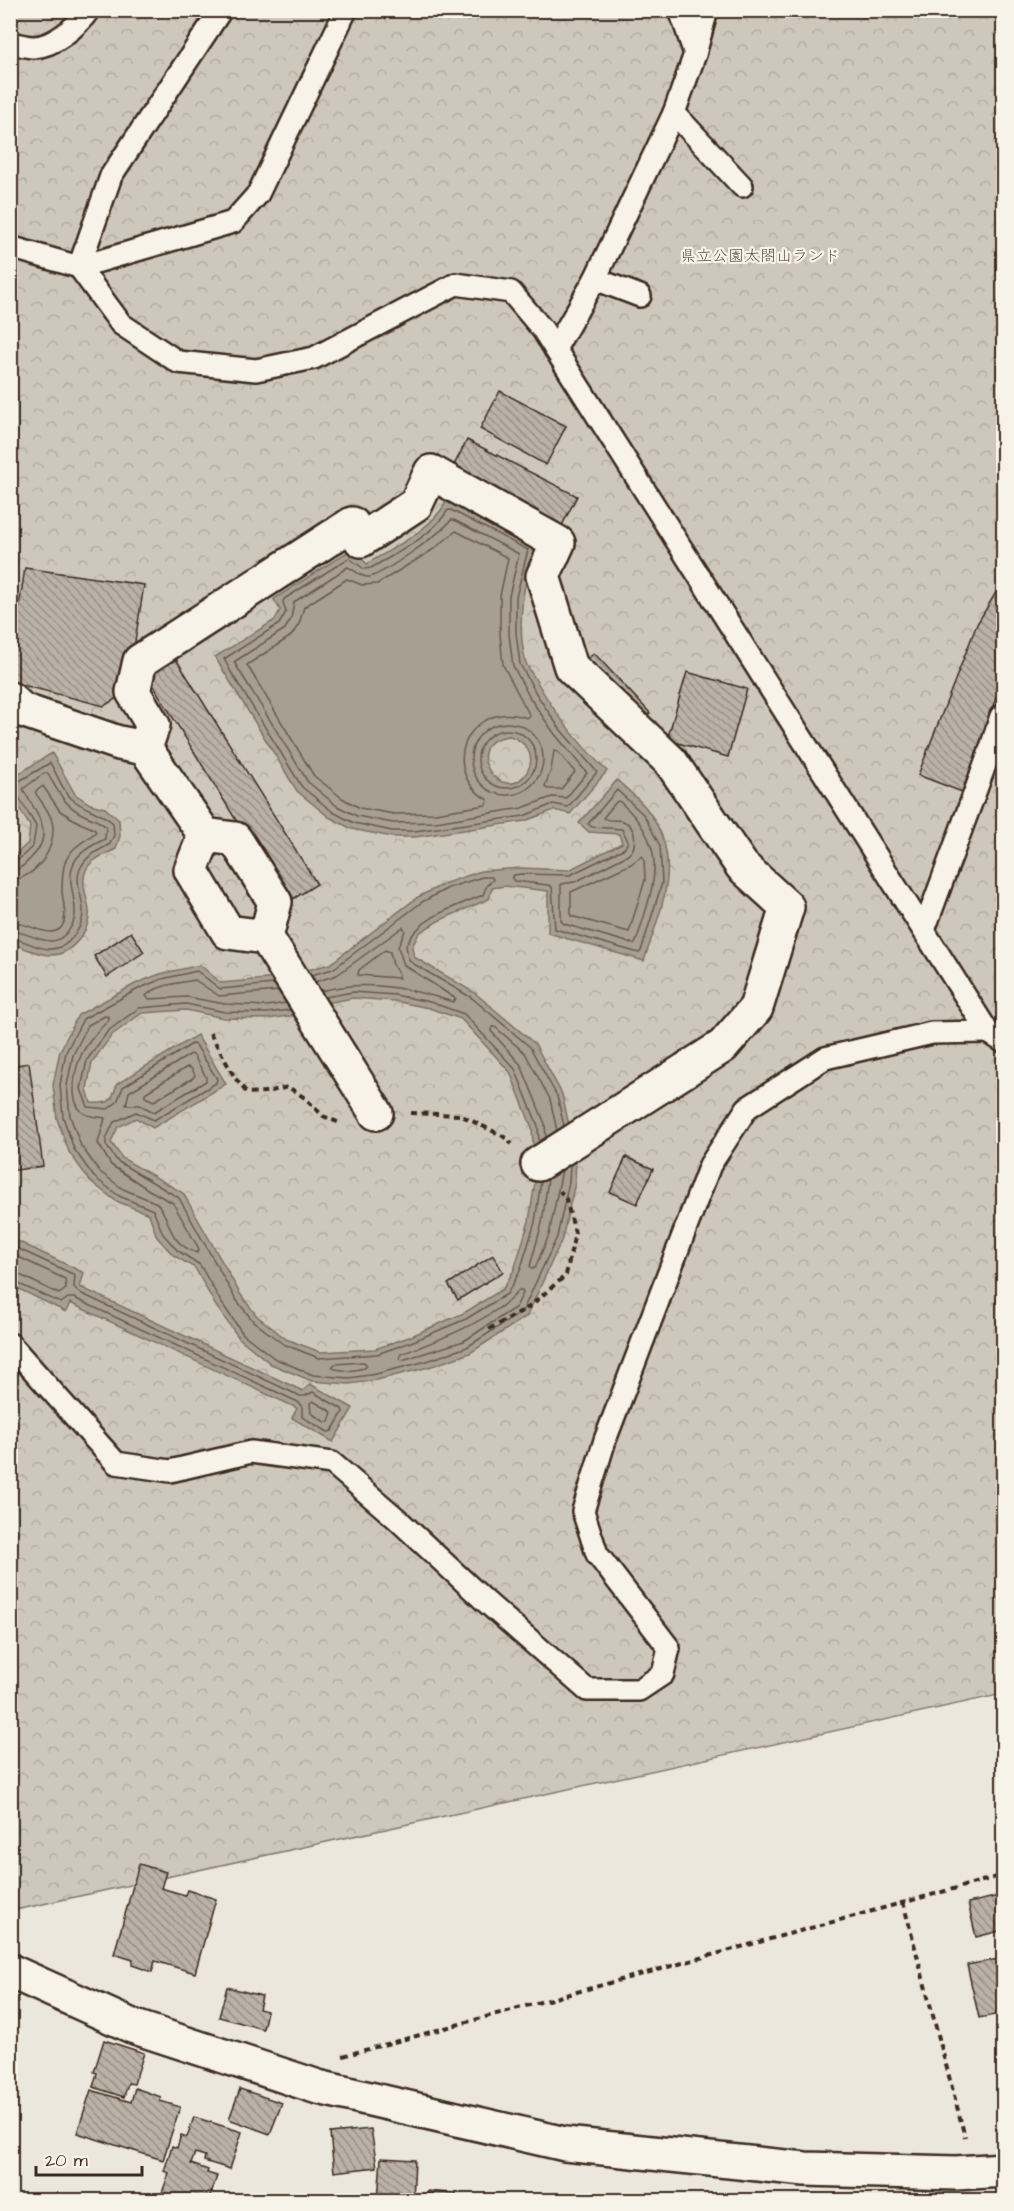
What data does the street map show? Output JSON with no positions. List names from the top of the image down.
{
  "parks": ["県立公園太閤山ランド"],
  "scale_bar": "20 m"
}
